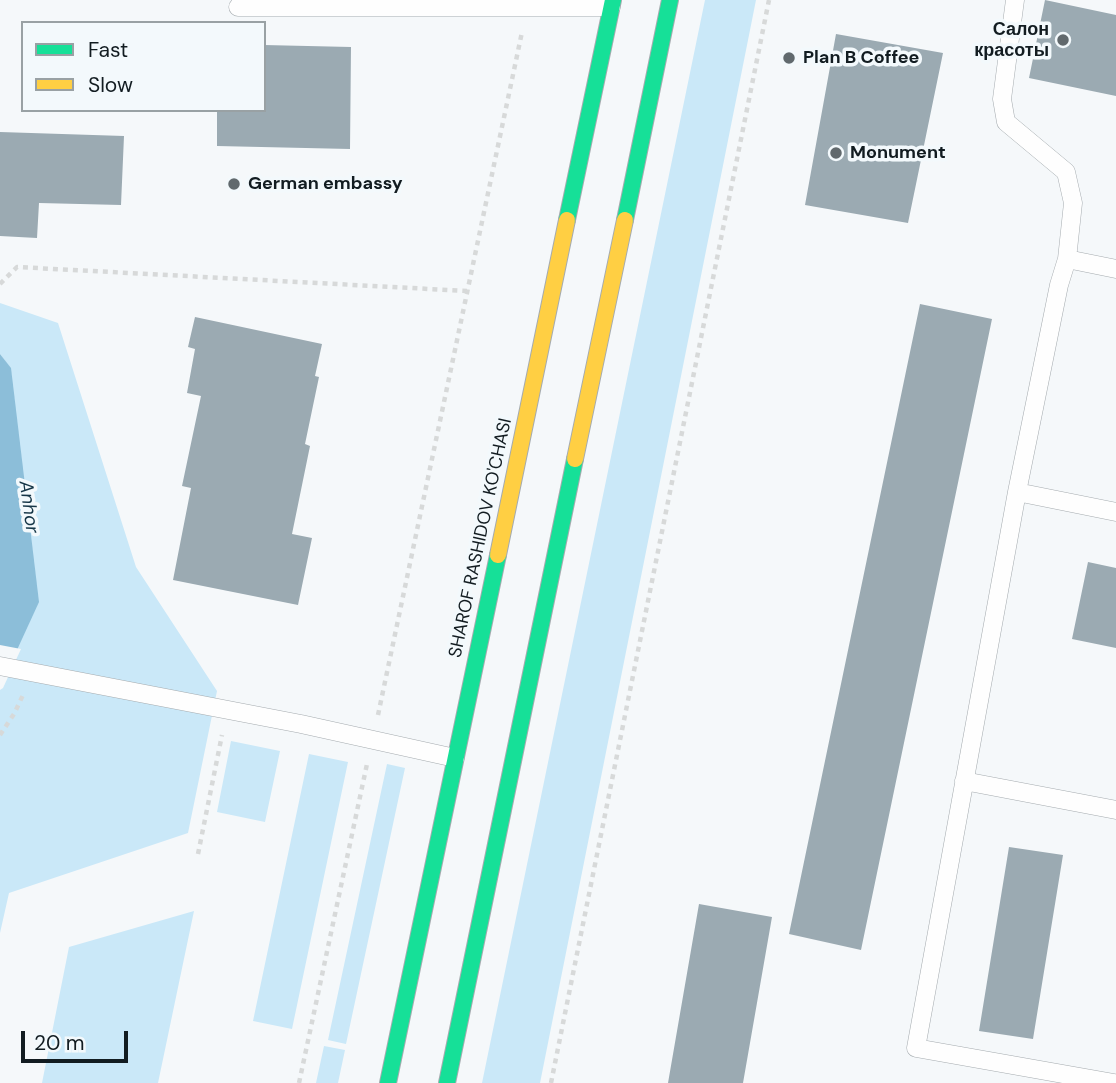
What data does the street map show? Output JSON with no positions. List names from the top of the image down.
{
  "streets": {
    "main road": ["SHAROF RASHIDOV KO'CHASI"]
  },
  "water": ["Anhor"],
  "places": [
    "Салон красоты",
    "Plan B Coffee",
    "Monument",
    "German embassy"
  ],
  "legend": ["Fast", "Slow"],
  "scale_bar": "20 m"
}
